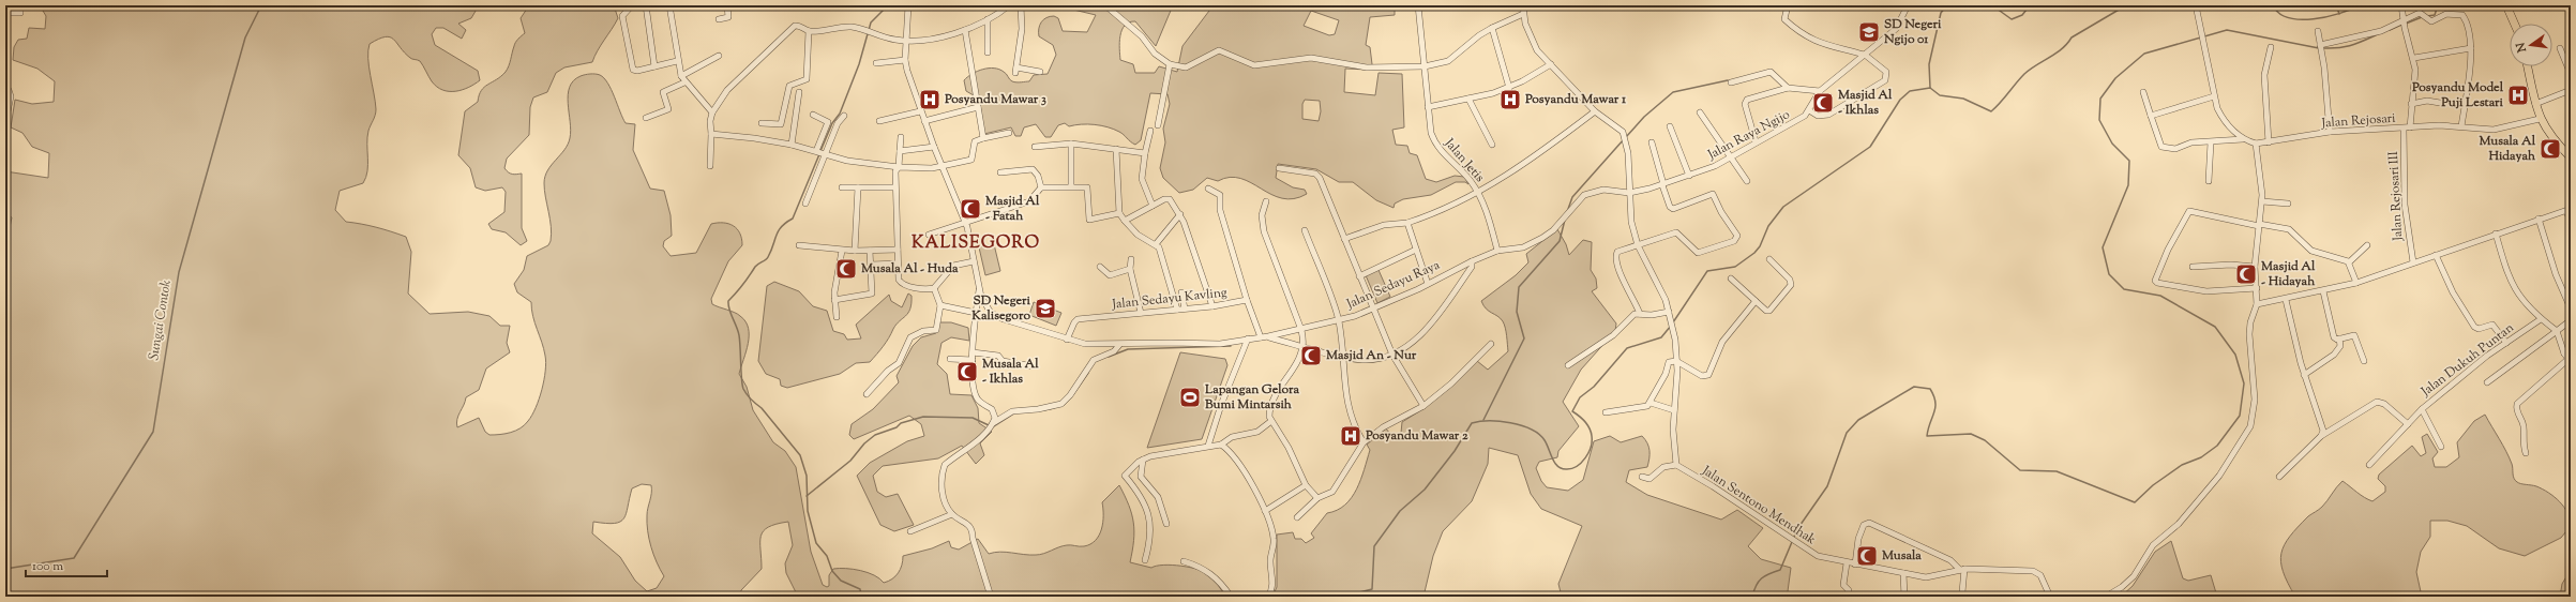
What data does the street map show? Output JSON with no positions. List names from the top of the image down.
{
  "streets": {
    "street": [
      "Jalan Rejosari",
      "Jalan Raya Ngijo",
      "Jalan Jetis",
      "Jalan Rejosari III",
      "Jalan Sedayu Raya",
      "Jalan Sedayu Kavling",
      "Jalan Dukuh Puntan",
      "Jalan Sentono Mendhak"
    ]
  },
  "crossings": [
    ["Jalan Rejosari", "Jalan Rejosari III"],
    ["Jalan Raya Ngijo", "Jalan Sedayu Raya"],
    ["Jalan Jetis", "Jalan Sedayu Raya"],
    ["Jalan Sedayu Raya", "Jalan Sedayu Kavling"]
  ],
  "districts": ["KALISEGORO"],
  "water": ["Sungai Contok"],
  "places": {
    "school or university": ["SD Negeri Ngijo 01", "SD Negeri Kalisegoro"],
    "hospital": [
      "Posyandu Model Puji Lestari",
      "Posyandu Mawar 3",
      "Posyandu Mawar 1",
      "Posyandu Mawar 2"
    ],
    "mosque": [
      "Masjid Al - Ikhlas",
      "Musala Al Hidayah",
      "Masjid Al - Fatah",
      "Musala Al - Huda",
      "Masjid Al - Hidayah",
      "Masjid An - Nur",
      "Musala Al - Ikhlas",
      "Musala"
    ],
    "sports": ["Lapangan Gelora Bumi Mintarsih"]
  },
  "scale_bar": "100 m",
  "north": "left"
}
